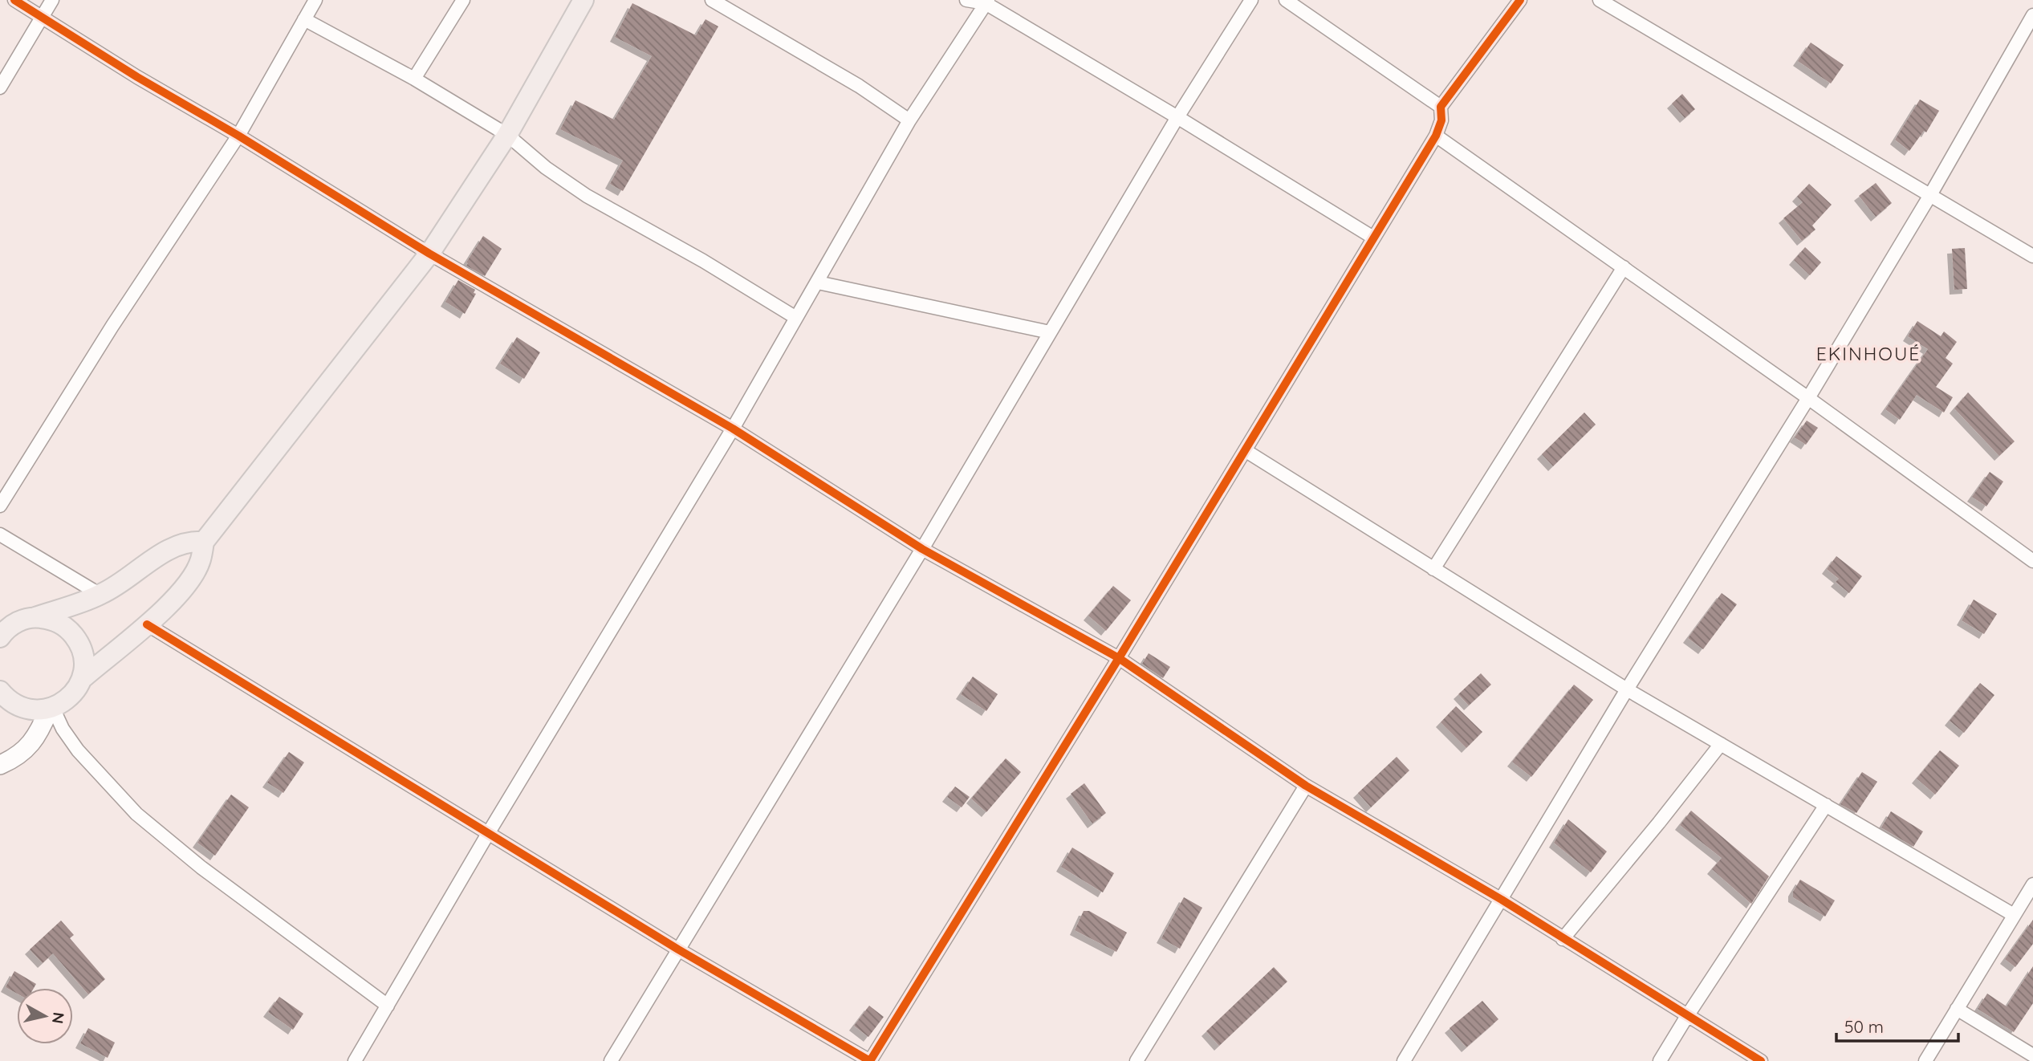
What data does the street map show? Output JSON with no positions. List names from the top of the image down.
{
  "districts": ["EKINHOUÉ"],
  "scale_bar": "50 m",
  "north": "right"
}
